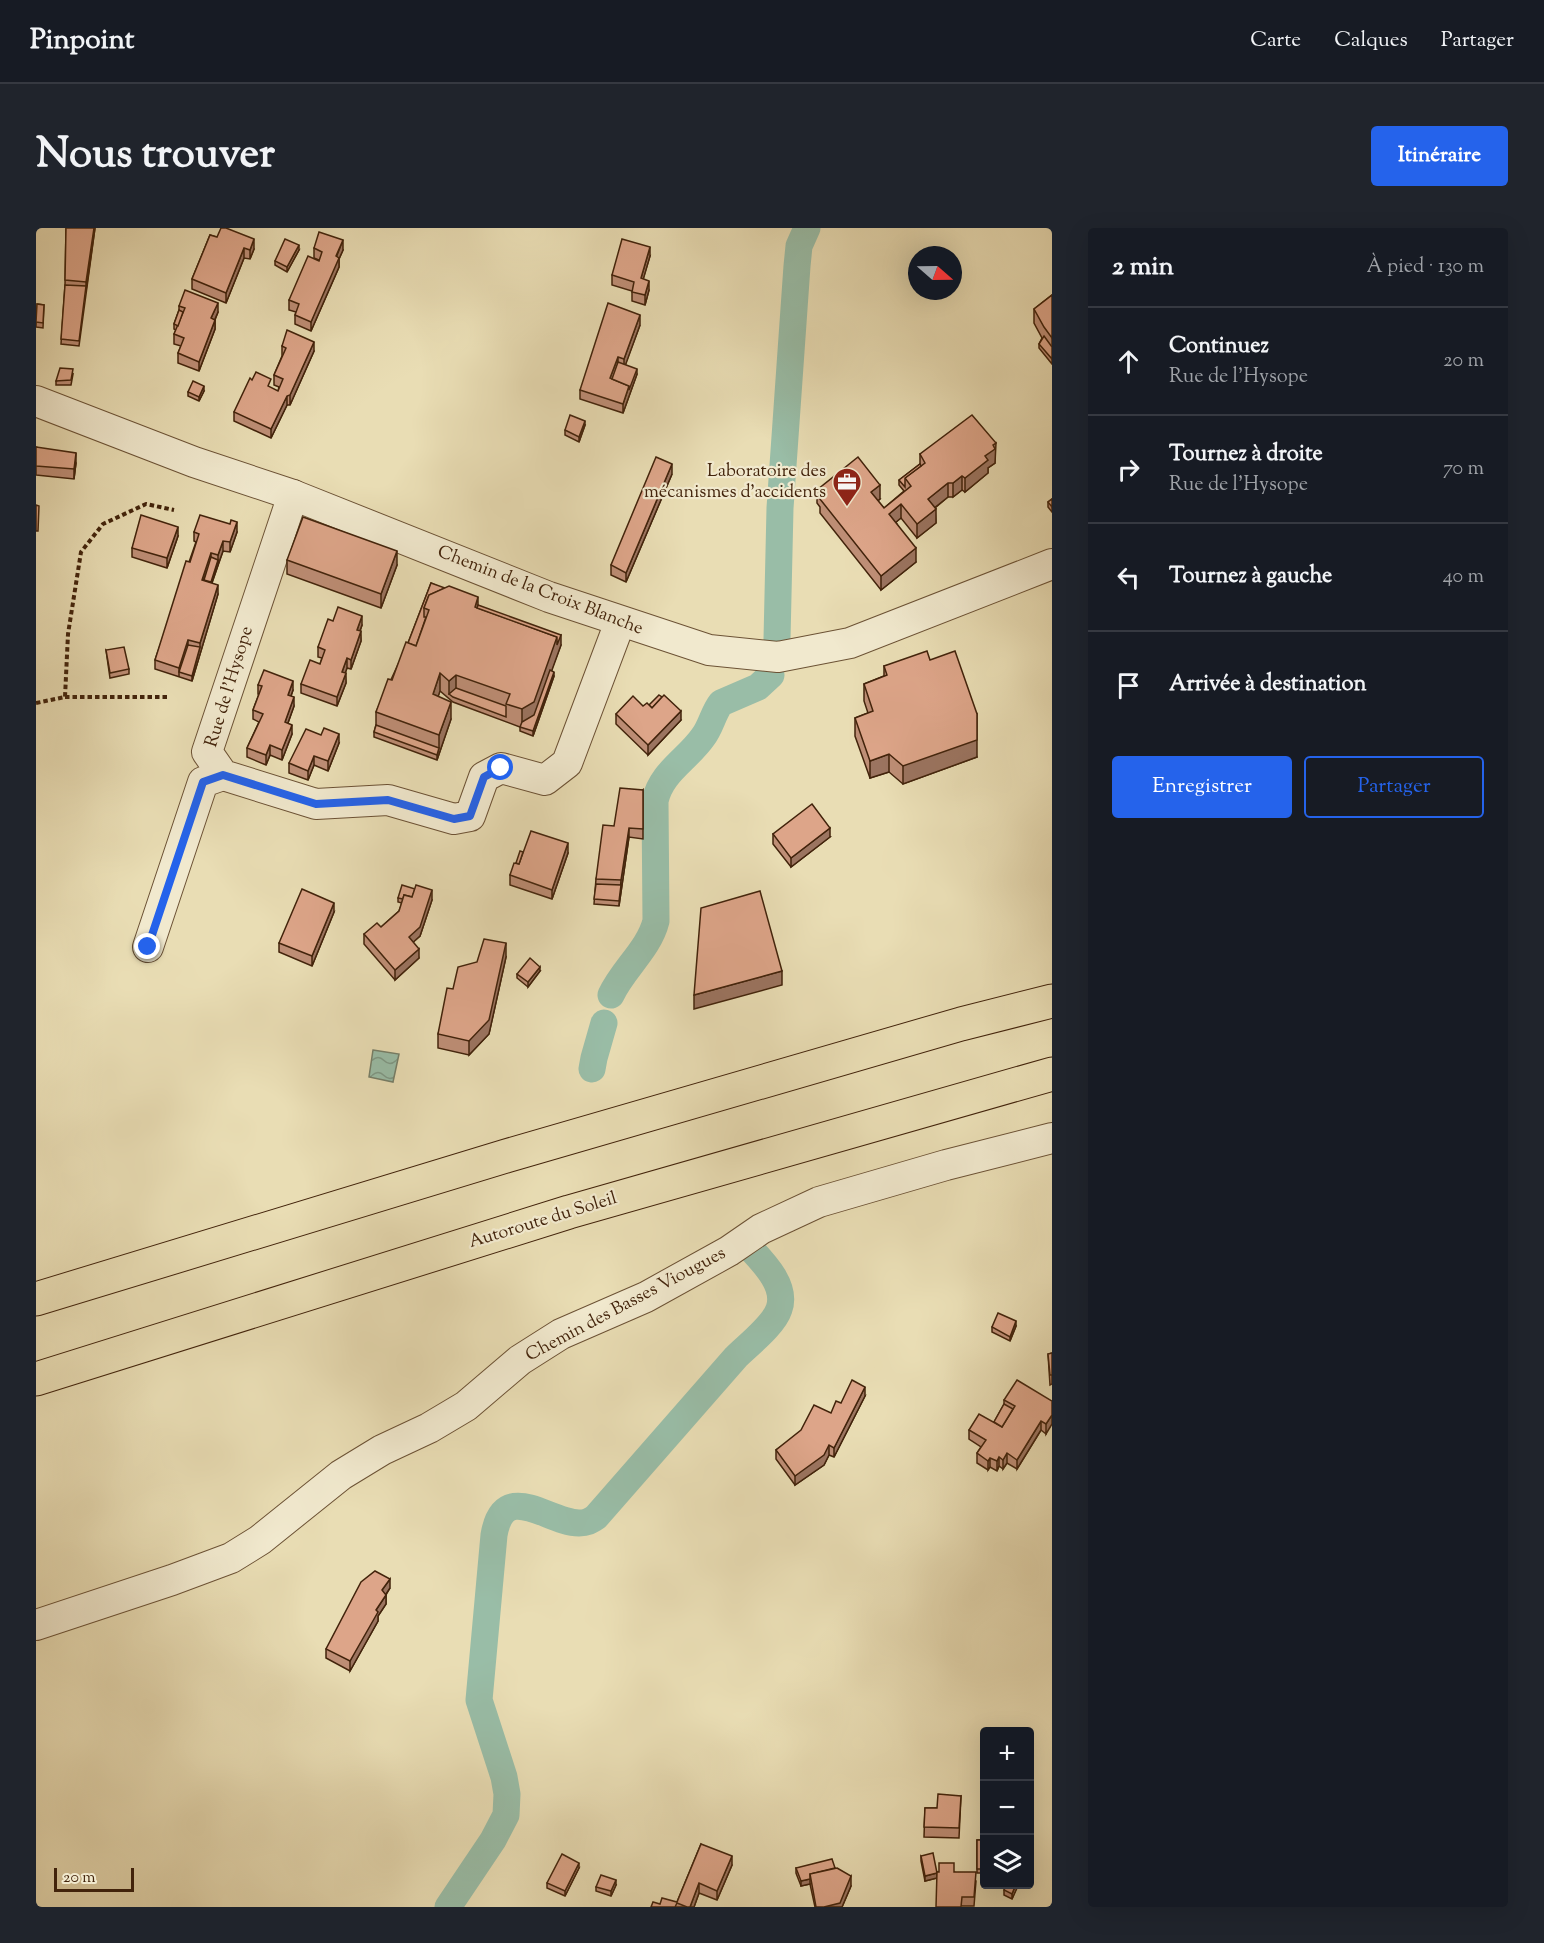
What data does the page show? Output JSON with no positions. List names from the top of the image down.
{
  "streets": {
    "highway": ["Autoroute du Soleil"],
    "street": ["Chemin de la Croix Blanche", "Rue de l'Hysope", "Chemin des Basses Viougues"]
  },
  "crossings": [
    ["Chemin de la Croix Blanche", "Rue de l'Hysope"]
  ],
  "places": {
    "office": ["Laboratoire des mécanismes d'accidents"]
  },
  "scale_bar": "20 m",
  "north": "right",
  "page": {
    "header": "Pinpoint",
    "nav": ["Carte", "Calques", "Partager"],
    "title": "Nous trouver",
    "buttons": [
      "Itinéraire",
      ["Enregistrer", "Partager"]
    ],
    "heading": ["2 min", "À pied · 130 m"],
    "list": [
      ["Continuez", "Rue de l'Hysope", "20 m"],
      ["Tournez à droite", "Rue de l'Hysope", "70 m"],
      ["Tournez à gauche", "40 m"],
      "Arrivée à destination"
    ],
    "map_buttons": ["+", "−"],
    "scale": "20 m"
  }
}
